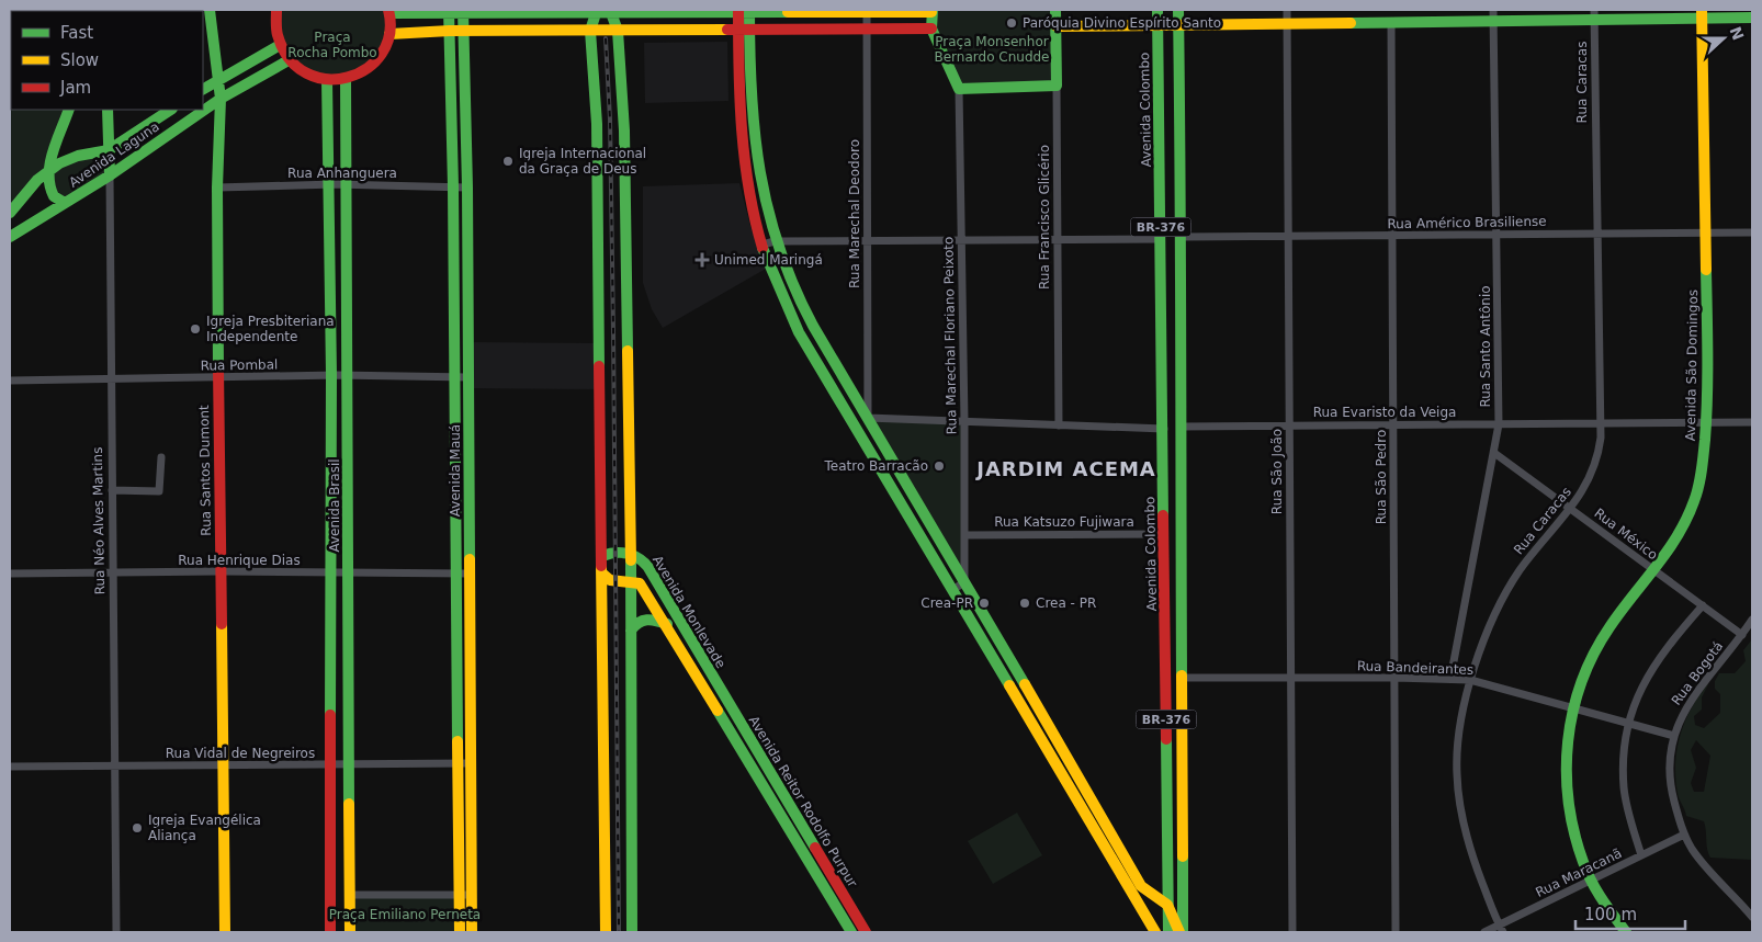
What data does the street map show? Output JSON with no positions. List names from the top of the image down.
{
  "streets": {
    "main road": [
      "Avenida Colombo",
      "Avenida Laguna",
      "Rua Francisco Glicério",
      "BR-376",
      "Avenida São Domingos",
      "Rua Santos Dumont",
      "Avenida Mauá",
      "Avenida Brasil",
      "Rua Néo Alves Martins",
      "Avenida Monlevade",
      "Avenida Reitor Rodolfo Purpur"
    ],
    "street": [
      "Rua Caracas",
      "Rua Anhanguera",
      "Rua Marechal Deodoro",
      "Rua Américo Brasiliense",
      "Rua Marechal Floriano Peixoto",
      "Rua Santo Antônio",
      "Rua Pombal",
      "Rua Evaristo da Veiga",
      "Rua São João",
      "Rua São Pedro",
      "Rua Katsuzo Fujiwara",
      "Rua México",
      "Rua Henrique Dias",
      "Rua Bandeirantes",
      "Rua Bogotá",
      "Rua Vidal de Negreiros",
      "Rua Maracanã"
    ]
  },
  "crossings": [
    ["Rua Caracas", "Rua Américo Brasiliense"],
    ["Rua Caracas", "Rua Evaristo da Veiga"],
    ["Rua Caracas", "Rua México"],
    ["Rua Caracas", "Rua Bandeirantes"],
    ["Rua Caracas", "Rua Maracanã"],
    ["Avenida Colombo", "Rua Katsuzo Fujiwara"],
    ["Avenida Laguna", "Rua Santos Dumont"],
    ["Avenida Laguna", "Rua Néo Alves Martins"],
    ["Rua Anhanguera", "Rua Santos Dumont"],
    ["Rua Anhanguera", "Avenida Mauá"],
    ["Rua Anhanguera", "Avenida Brasil"],
    ["Rua Américo Brasiliense", "BR-376"],
    ["Rua Américo Brasiliense", "Rua Santo Antônio"],
    ["Rua Américo Brasiliense", "Avenida São Domingos"],
    ["Rua Américo Brasiliense", "Rua São João"],
    ["Rua Américo Brasiliense", "Rua São Pedro"],
    ["BR-376", "Rua Evaristo da Veiga"],
    ["BR-376", "Rua Bandeirantes"],
    ["Rua Marechal Floriano Peixoto", "Rua Katsuzo Fujiwara"],
    ["Rua Santo Antônio", "Rua Evaristo da Veiga"],
    ["Rua Santo Antônio", "Rua México"],
    ["Rua Santo Antônio", "Rua Bandeirantes"],
    ["Rua Pombal", "Rua Santos Dumont"],
    ["Rua Pombal", "Avenida Mauá"],
    ["Rua Pombal", "Avenida Brasil"],
    ["Rua Pombal", "Rua Néo Alves Martins"],
    ["Avenida São Domingos", "Rua Evaristo da Veiga"],
    ["Avenida São Domingos", "Rua México"],
    ["Avenida São Domingos", "Rua Bandeirantes"],
    ["Avenida São Domingos", "Rua Maracanã"],
    ["Rua Evaristo da Veiga", "Rua São João"],
    ["Rua Evaristo da Veiga", "Rua São Pedro"],
    ["Rua Santos Dumont", "Rua Henrique Dias"],
    ["Rua Santos Dumont", "Rua Vidal de Negreiros"],
    ["Avenida Mauá", "Rua Henrique Dias"],
    ["Avenida Mauá", "Rua Vidal de Negreiros"],
    ["Rua São João", "Rua Bandeirantes"],
    ["Rua São Pedro", "Rua Bandeirantes"],
    ["Avenida Brasil", "Rua Henrique Dias"],
    ["Avenida Brasil", "Rua Vidal de Negreiros"],
    ["Rua Néo Alves Martins", "Rua Henrique Dias"],
    ["Rua Néo Alves Martins", "Rua Vidal de Negreiros"],
    ["Rua México", "Rua Bogotá"],
    ["Avenida Monlevade", "Avenida Reitor Rodolfo Purpur"],
    ["Rua Bandeirantes", "Rua Bogotá"],
    ["Rua Bogotá", "Rua Maracanã"]
  ],
  "districts": ["JARDIM ACEMA"],
  "parks": ["Praça Rocha Pombo", "Praça Monsenhor Bernardo Cnudde", "Praça Emiliano Perneta"],
  "places": {
    "other": [
      "Paróquia Divino Espírito Santo",
      "Igreja Internacional da Graça de Deus",
      "Igreja Presbiteriana Independente",
      "Teatro Barracão",
      "Crea-PR",
      "Crea - PR",
      "Igreja Evangélica Aliança"
    ],
    "health": ["Unimed Maringá"]
  },
  "legend": ["Fast", "Slow", "Jam"],
  "scale_bar": "100 m",
  "north": "right"
}
